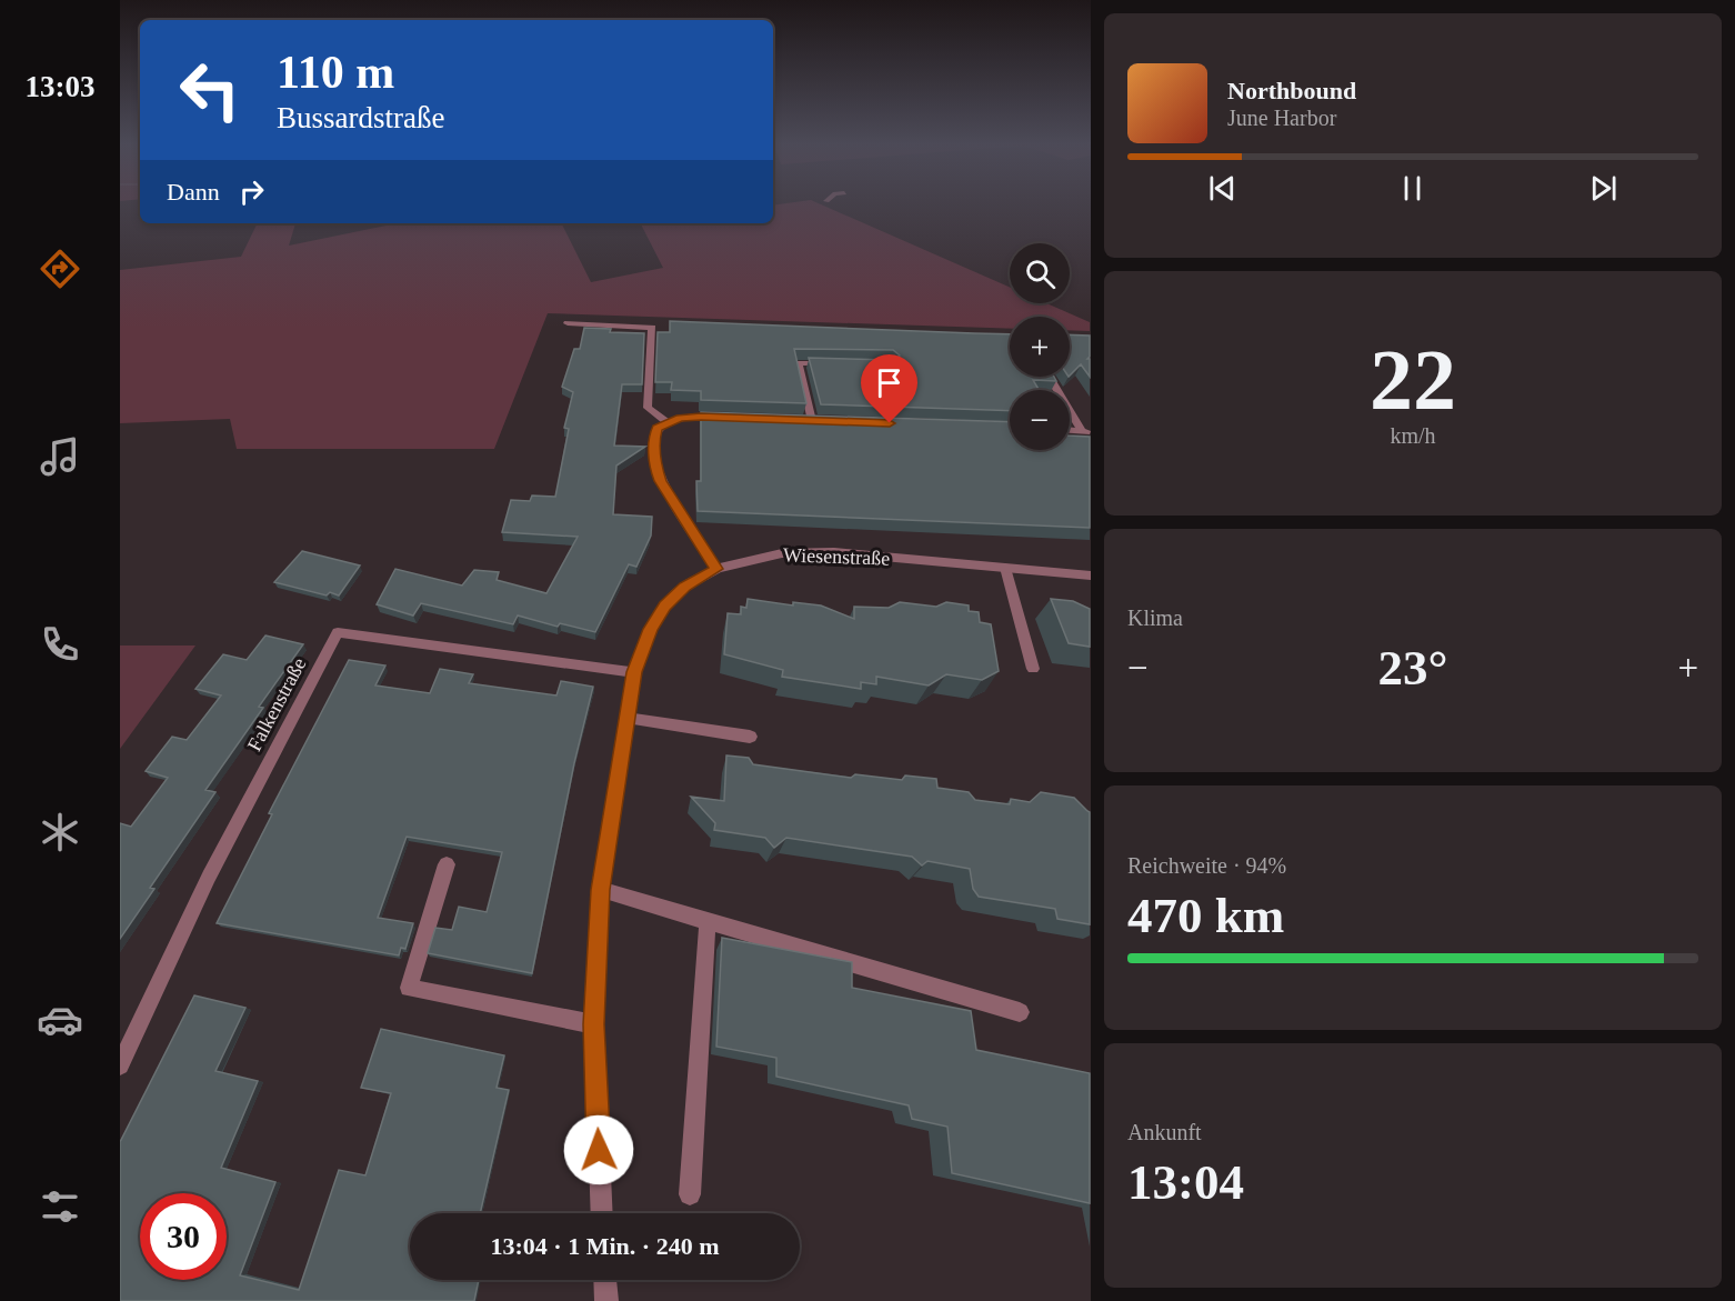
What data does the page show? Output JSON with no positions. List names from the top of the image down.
{
  "streets": {
    "street": ["Wiesenstraße", "Falkenstraße"]
  },
  "crossings": [
    ["Wiesenstraße", "Falkenstraße"]
  ],
  "page": {
    "tabs": "13:03",
    "turn": ["110 m", "Bussardstraße"],
    "song": ["Northbound", "June Harbor"],
    "then": "Dann",
    "map_buttons": ["+", "−"],
    "tile": [
      ["22", "km/h"],
      "Klima",
      ["Reichweite · 94%", "470 km"],
      ["Ankunft", "13:04"]
    ],
    "heat": ["−", "23°", "+"],
    "limit": "30",
    "trip": "13:04 · 1 Min. · 240 m"
  }
}
